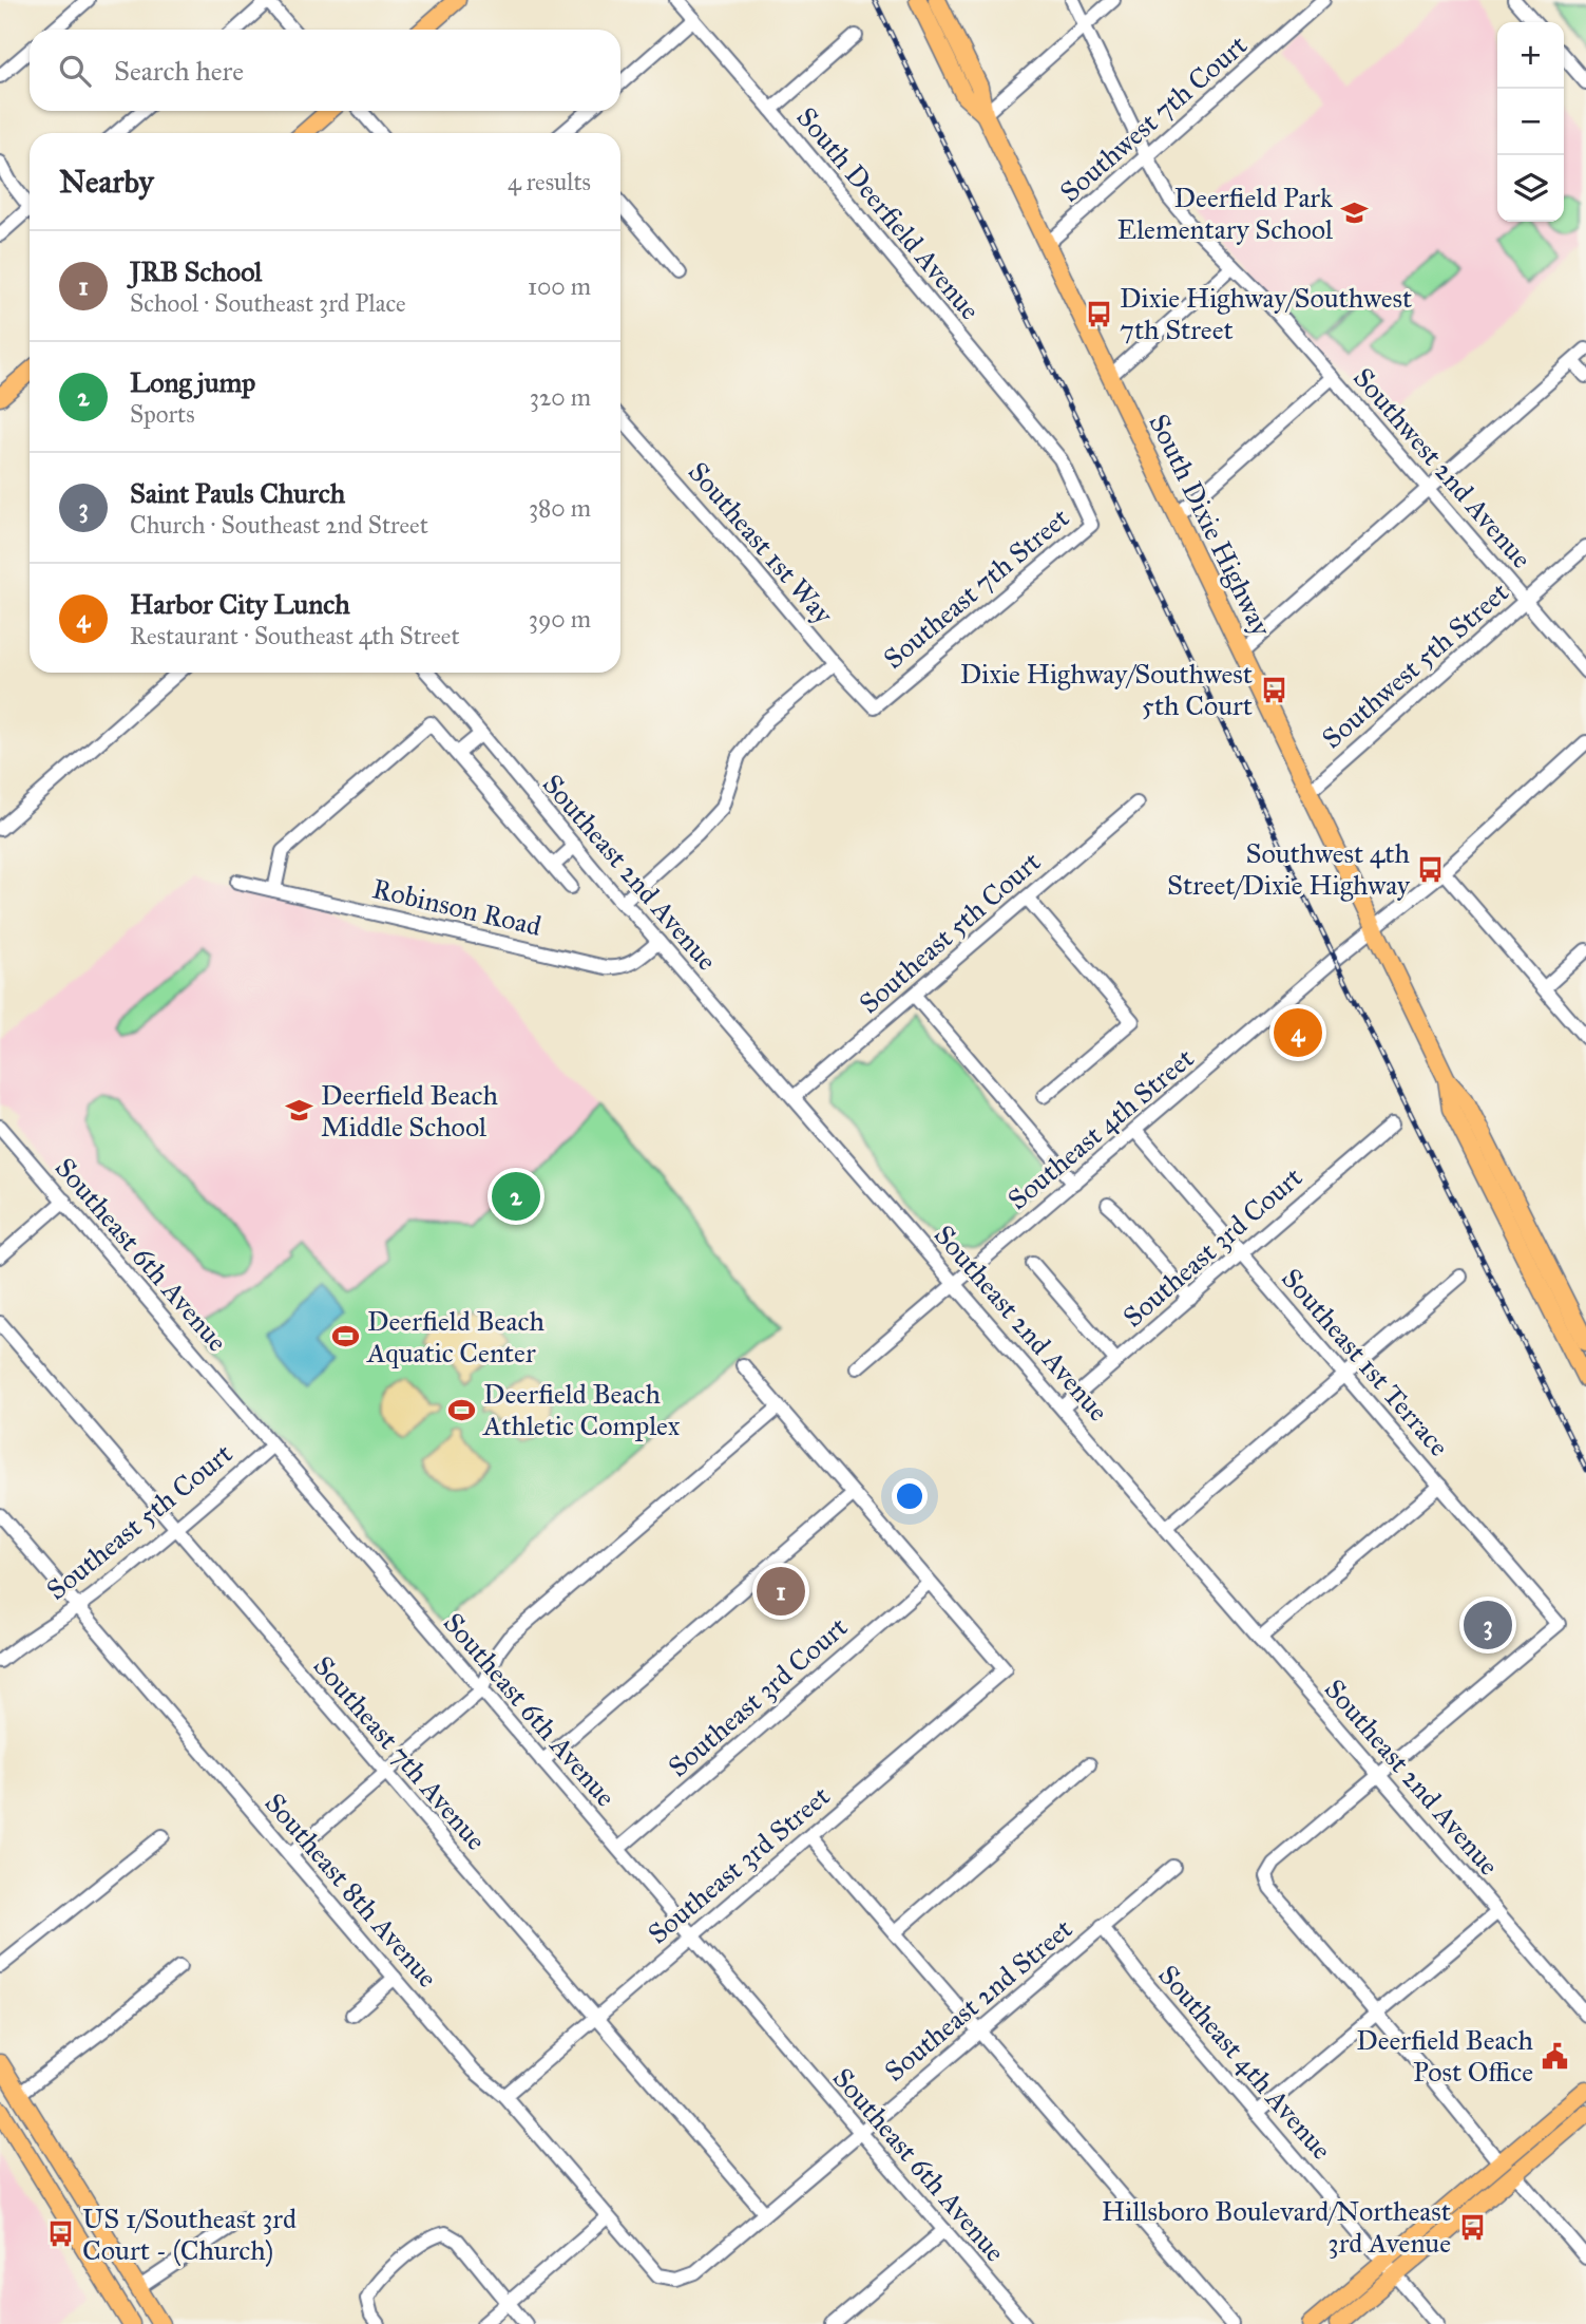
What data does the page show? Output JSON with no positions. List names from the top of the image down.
{
  "streets": {
    "main road": ["South Dixie Highway"],
    "street": [
      "Southwest 7th Court",
      "South Deerfield Avenue",
      "Southwest 2nd Avenue",
      "Southeast 1st Way",
      "Southeast 7th Street",
      "Southwest 5th Street",
      "Southeast 2nd Avenue",
      "Robinson Road",
      "Southeast 5th Court",
      "Southeast 4th Street",
      "Southeast 3rd Court",
      "Southeast 6th Avenue",
      "Southeast 1st Terrace",
      "Southeast 7th Avenue",
      "Southeast 3rd Street",
      "Southeast 8th Avenue",
      "Southeast 2nd Street",
      "Southeast 4th Avenue"
    ]
  },
  "crossings": [
    ["Southwest 7th Court", "Southwest 2nd Avenue"],
    ["Southwest 7th Court", "South Dixie Highway"],
    ["South Deerfield Avenue", "Southeast 7th Street"],
    ["Southwest 2nd Avenue", "Southwest 5th Street"],
    ["South Dixie Highway", "Southwest 5th Street"],
    ["South Dixie Highway", "Southeast 4th Street"],
    ["Southeast 1st Way", "Southeast 7th Street"],
    ["Southeast 2nd Avenue", "Robinson Road"],
    ["Southeast 2nd Avenue", "Southeast 5th Court"],
    ["Southeast 2nd Avenue", "Southeast 4th Street"],
    ["Southeast 2nd Avenue", "Southeast 3rd Court"],
    ["Southeast 2nd Avenue", "Southeast 1st Terrace"],
    ["Southeast 5th Court", "Southeast 6th Avenue"],
    ["Southeast 5th Court", "Southeast 7th Avenue"],
    ["Southeast 5th Court", "Southeast 8th Avenue"],
    ["Southeast 4th Street", "Southeast 1st Terrace"],
    ["Southeast 3rd Court", "Southeast 6th Avenue"],
    ["Southeast 3rd Court", "Southeast 1st Terrace"],
    ["Southeast 3rd Court", "Southeast 3rd Street"],
    ["Southeast 6th Avenue", "Southeast 3rd Street"],
    ["Southeast 6th Avenue", "Southeast 2nd Street"],
    ["Southeast 7th Avenue", "Southeast 3rd Street"],
    ["Southeast 7th Avenue", "Southeast 2nd Street"],
    ["Southeast 3rd Street", "Southeast 8th Avenue"],
    ["Southeast 8th Avenue", "Southeast 2nd Street"],
    ["Southeast 2nd Street", "Southeast 4th Avenue"]
  ],
  "places": {
    "school or university": ["Deerfield Park Elementary School", "Deerfield Beach Middle School"],
    "bus stop": [
      "Dixie Highway/Southwest 7th Street",
      "Dixie Highway/Southwest 5th Court",
      "Southwest 4th Street/Dixie Highway",
      "Hillsboro Boulevard/Northeast 3rd Avenue",
      "US 1/Southeast 3rd Court - (Church)"
    ],
    "sports": ["Deerfield Beach Aquatic Center", "Deerfield Beach Athletic Complex"],
    "public building": ["Deerfield Beach Post Office"]
  },
  "page": {
    "map_buttons": ["+", "−"],
    "search": "Search here",
    "heading": ["Nearby", "4 results"],
    "list": [
      {
        "mark": "1",
        "name": "JRB School",
        "note": "School · Southeast 3rd Place",
        "value": "100 m"
      },
      {
        "mark": "2",
        "name": "Long jump",
        "note": "Sports",
        "value": "320 m"
      },
      {
        "mark": "3",
        "name": "Saint Pauls Church",
        "note": "Church · Southeast 2nd Street",
        "value": "380 m"
      },
      {
        "mark": "4",
        "name": "Harbor City Lunch",
        "note": "Restaurant · Southeast 4th Street",
        "value": "390 m"
      }
    ],
    "pins": [
      "4",
      "2",
      "1",
      "3"
    ]
  }
}
